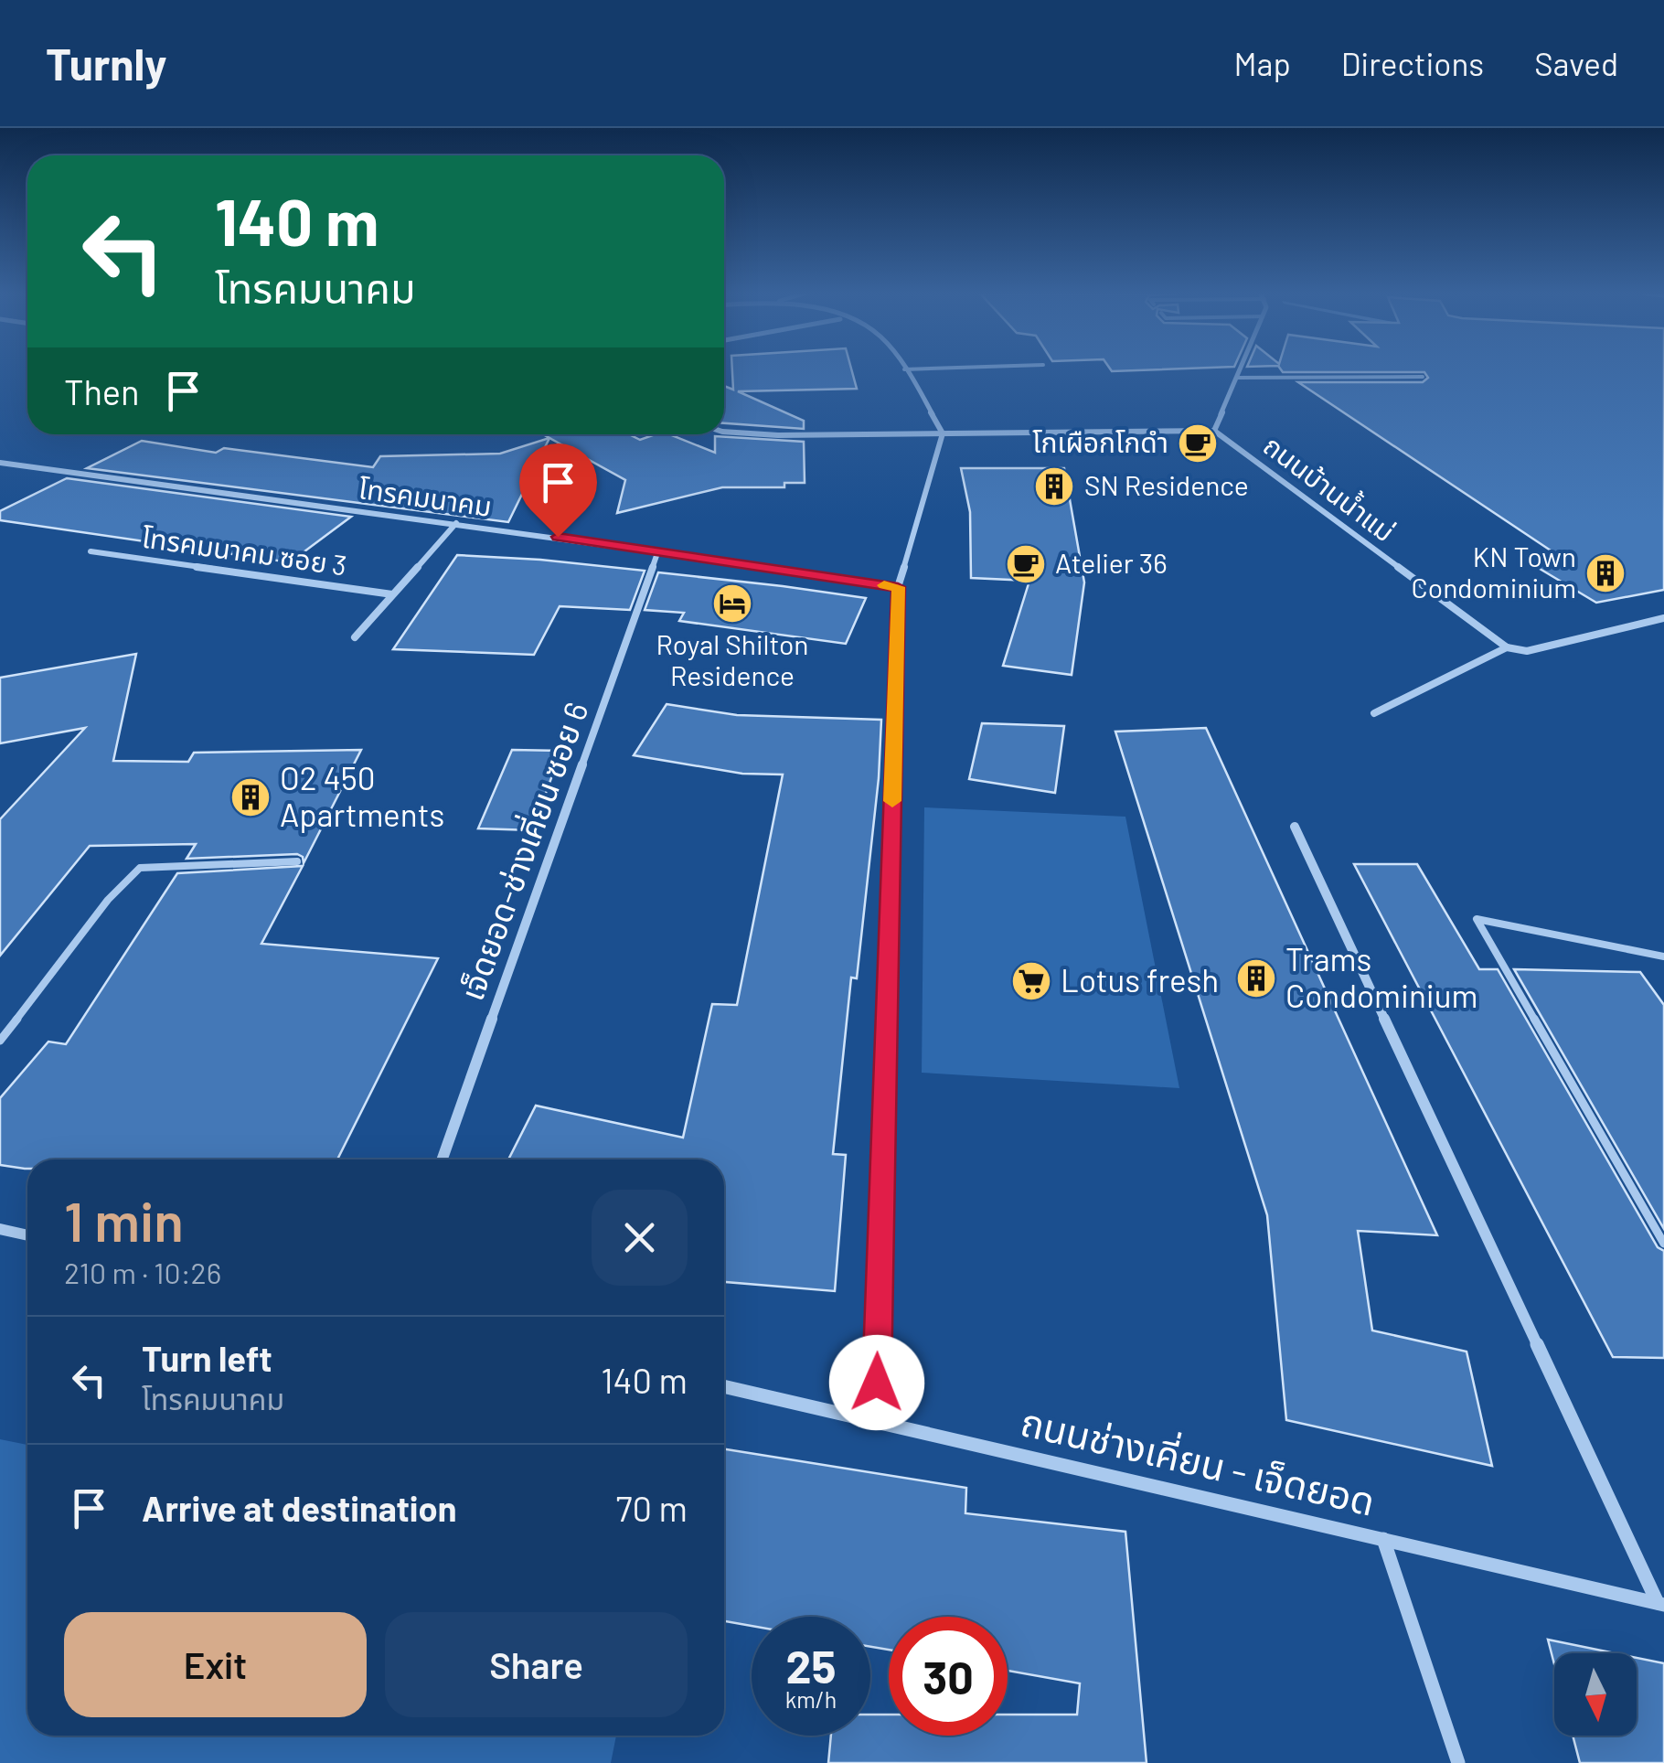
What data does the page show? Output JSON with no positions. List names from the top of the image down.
{
  "streets": {
    "street": [
      "ถนนบ้านน้ำแม่",
      "โทรคมนาคม",
      "โทรคมนาคม ซอย 3",
      "เจ็ดยอด-ช่างเคี่ยน ซอย 6",
      "ถนนช่างเคี่ยน - เจ็ดยอด"
    ]
  },
  "crossings": [
    ["โทรคมนาคม", "โทรคมนาคม ซอย 3"],
    ["โทรคมนาคม", "เจ็ดยอด-ช่างเคี่ยน ซอย 6"]
  ],
  "places": {
    "cafe": ["โกเผือกโกดำ", "Atelier 36"],
    "building": [
      "SN Residence",
      "KN Town Condominium",
      "O2 450 Apartments",
      "Trams Condominium"
    ],
    "hotel": ["Royal Shilton Residence"],
    "supermarket": ["Lotus fresh"]
  },
  "north": "bottom",
  "page": {
    "header": "Turnly",
    "nav": ["Map", "Directions", "Saved"],
    "turn": ["140 m", "โทรคมนาคม"],
    "then": "Then",
    "heading": ["1 min", "210 m · 10:26"],
    "list": [
      {
        "name": "Turn left",
        "note": "โทรคมนาคม",
        "value": "140 m"
      },
      {
        "name": "Arrive at destination",
        "value": "70 m"
      }
    ],
    "buttons": ["Exit", "Share"],
    "speed": "25 km/h",
    "limit": "30"
  }
}
